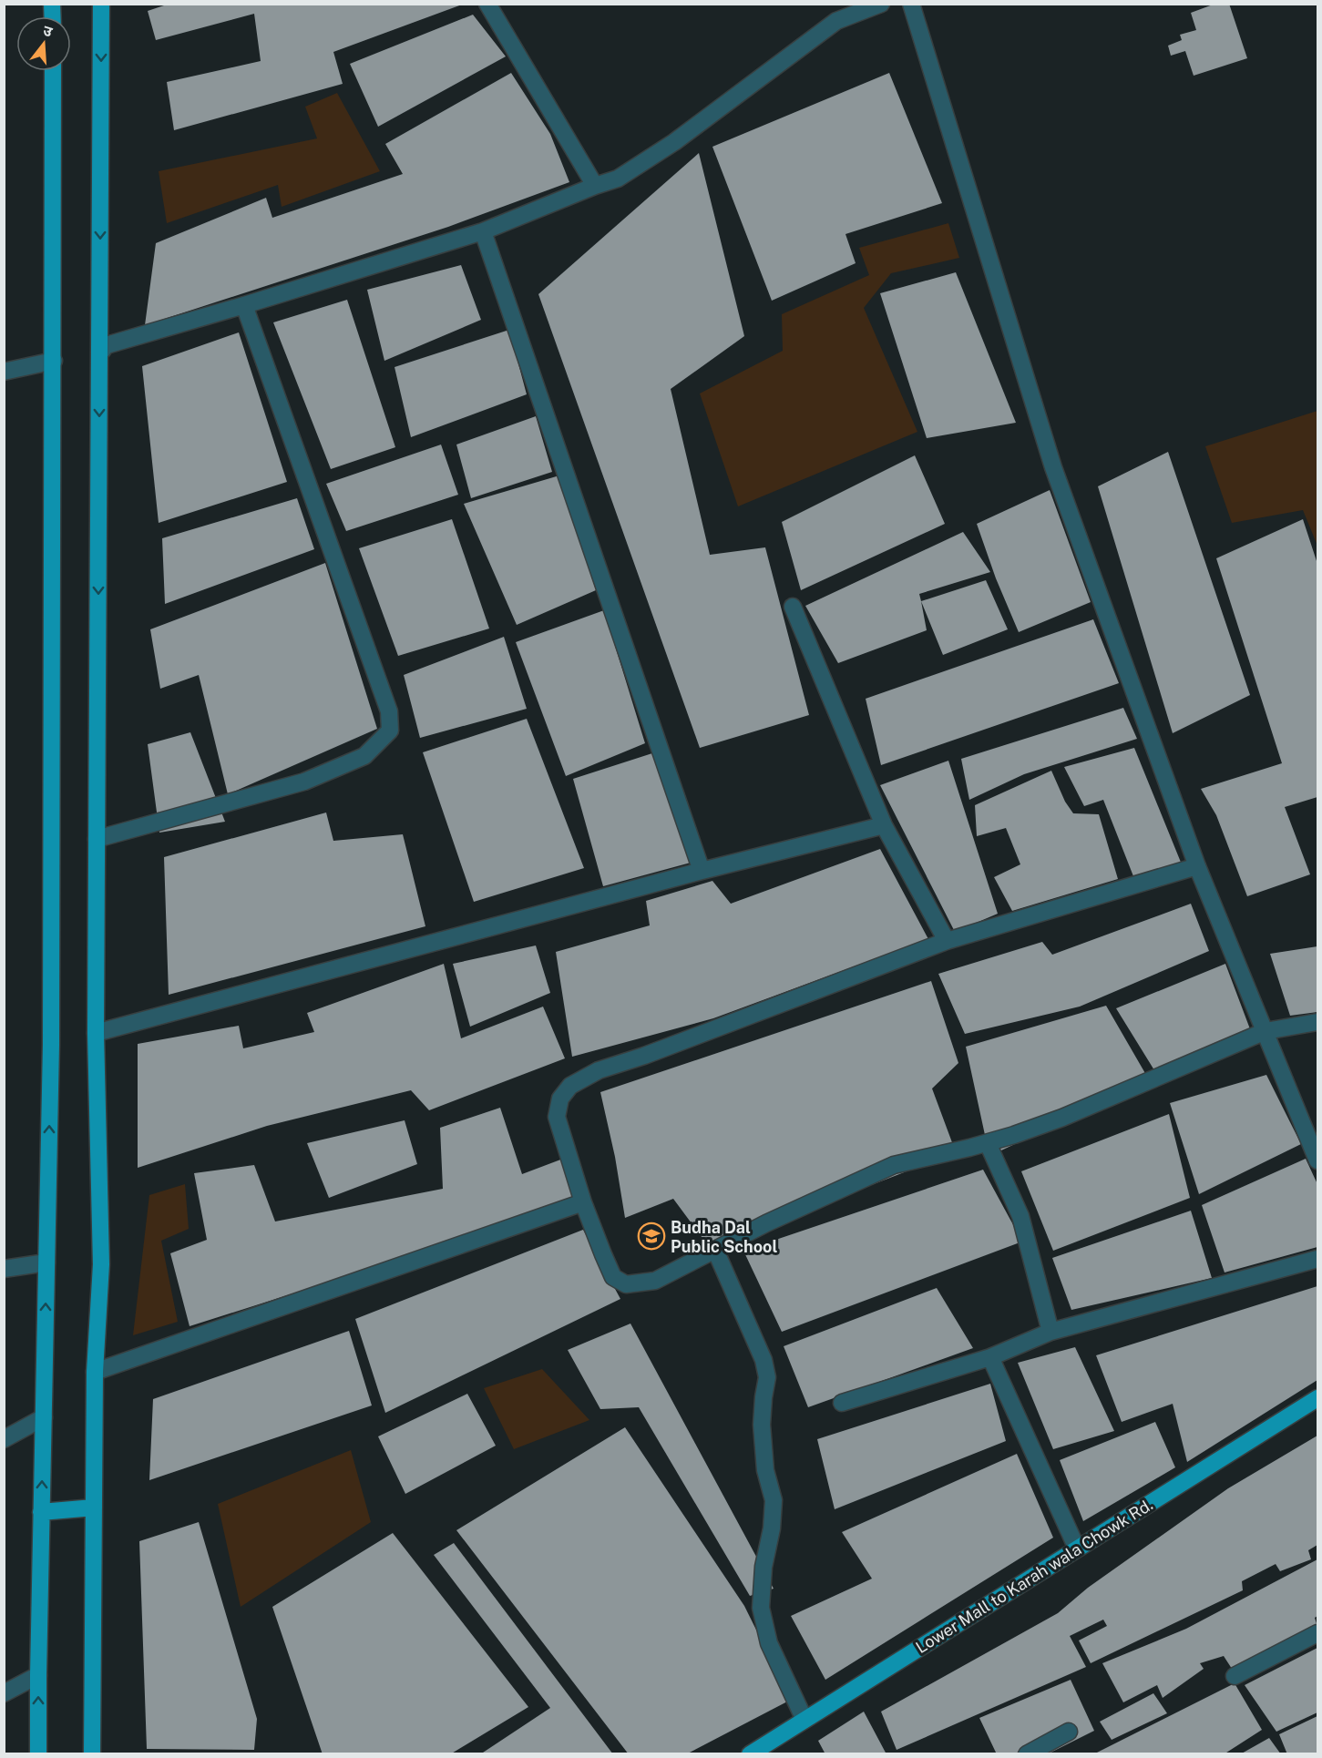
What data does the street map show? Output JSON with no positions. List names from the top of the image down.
{
  "streets": {
    "main road": ["Lower Mall to Karah wala Chowk Rd."]
  },
  "places": {
    "school or university": ["Budha Dal Public School"]
  },
  "north": "top"
}
